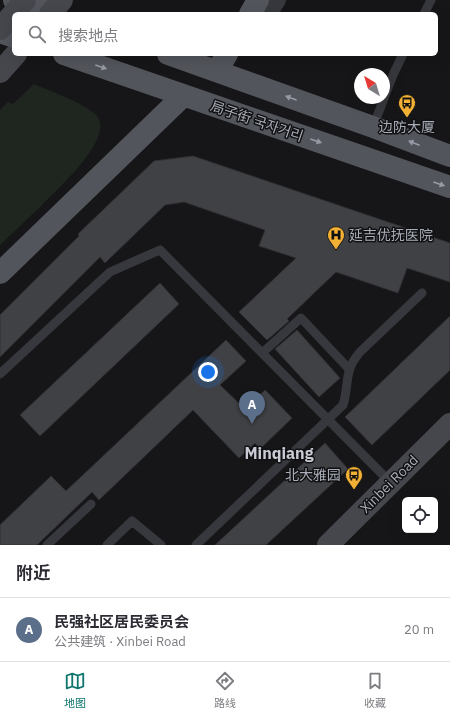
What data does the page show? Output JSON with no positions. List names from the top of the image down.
{
  "streets": {
    "main road": ["局子街 국자거리"],
    "street": ["Xinbei Road"]
  },
  "districts": ["Minqiang"],
  "places": {
    "bus stop": ["边防大厦", "北大雅园"],
    "hospital": ["延吉优抚医院"]
  },
  "north": "top left",
  "page": {
    "search": "搜索地点",
    "pins": "A",
    "heading": "附近",
    "list": [
      {
        "mark": "A",
        "name": "民强社区居民委员会",
        "note": "公共建筑 · Xinbei Road",
        "value": "20 m"
      }
    ],
    "nav": ["地图", "路线", "收藏"]
  }
}
